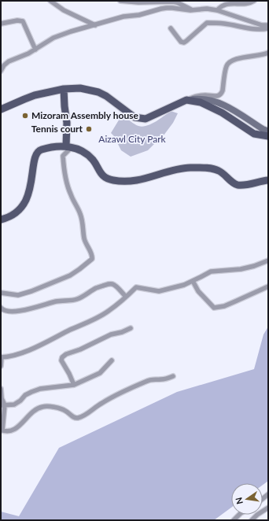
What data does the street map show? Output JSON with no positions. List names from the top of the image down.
{
  "parks": ["Aizawl City Park"],
  "places": ["Mizoram Assembly house", "Tennis court"],
  "north": "left"
}
